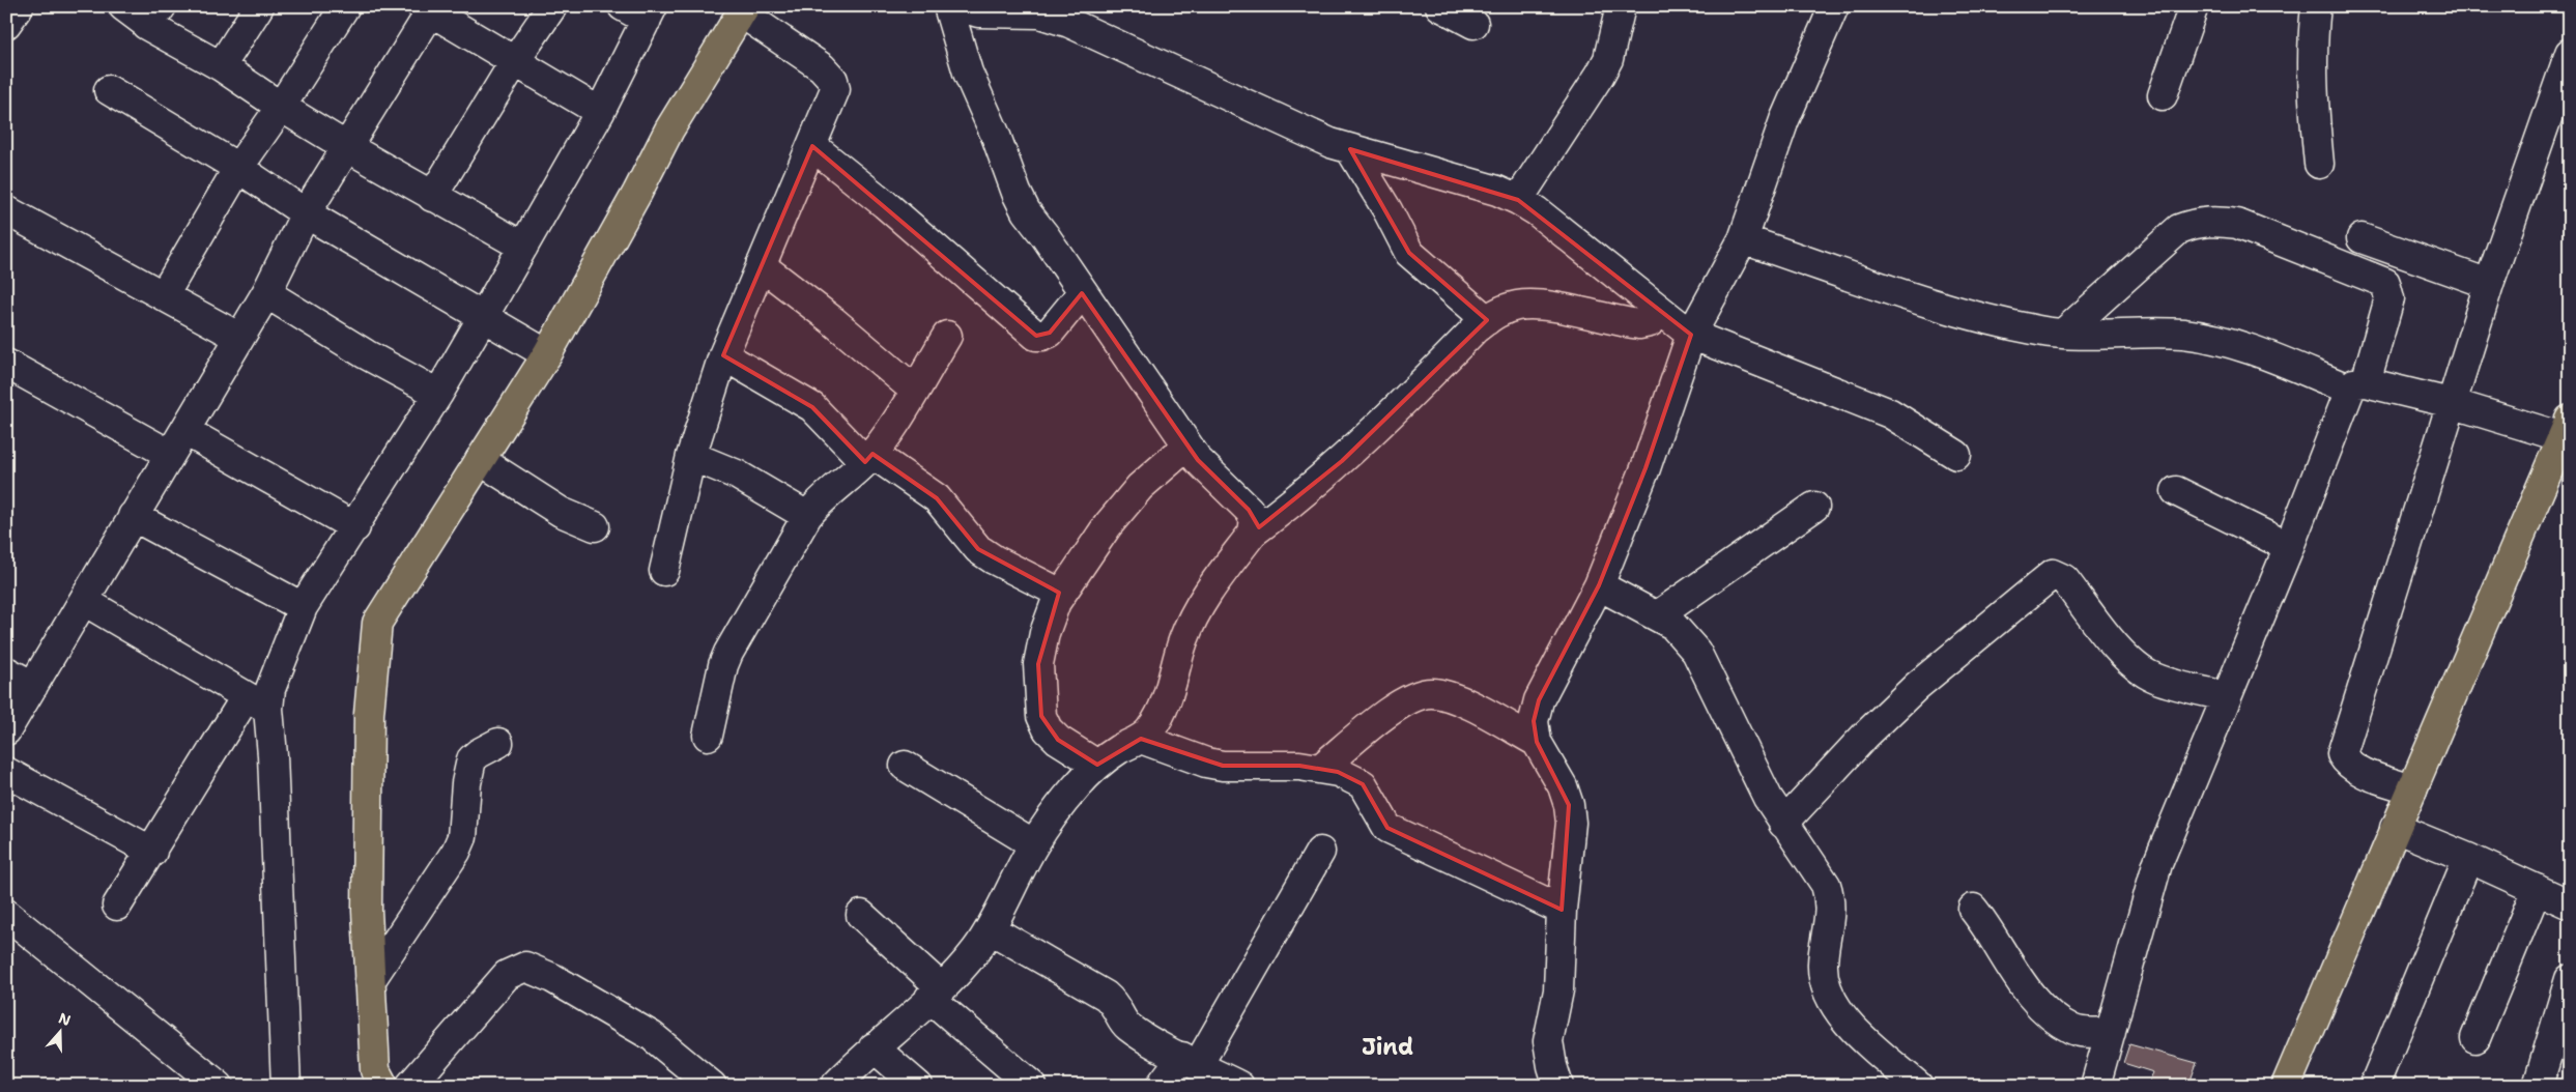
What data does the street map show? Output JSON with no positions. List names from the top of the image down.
{
  "districts": ["Jind"],
  "north": "top"
}
